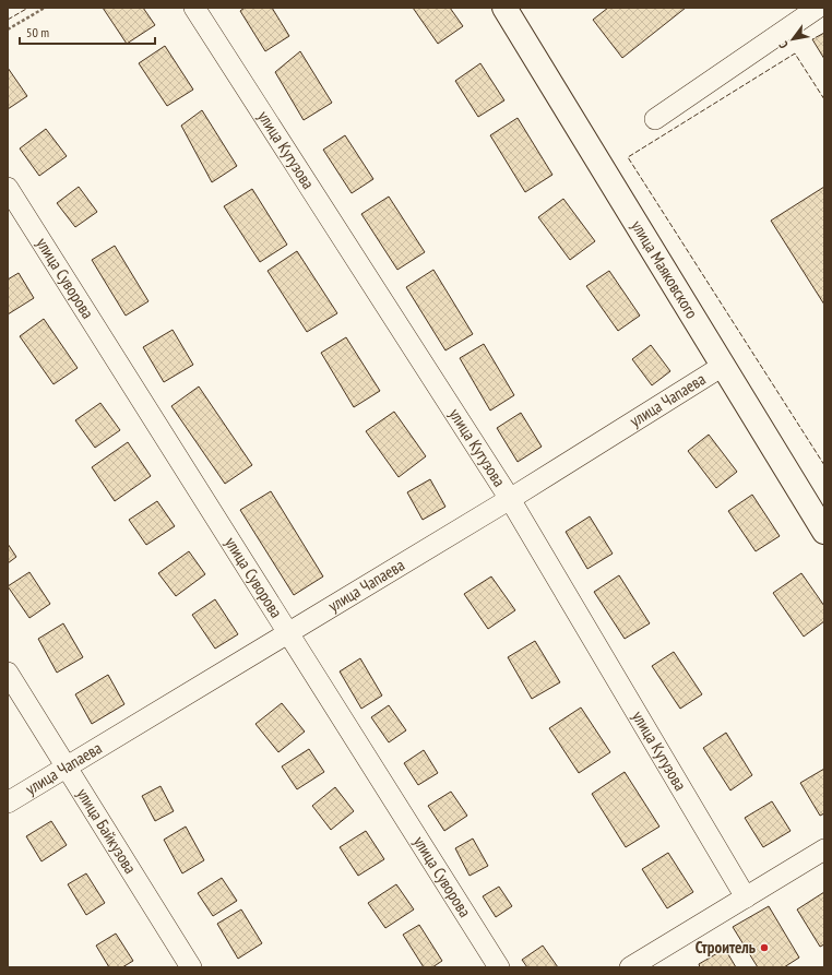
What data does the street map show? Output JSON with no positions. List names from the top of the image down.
{
  "streets": {
    "main road": ["улица Маяковского"],
    "street": [
      "улица Кутузова",
      "улица Суворова",
      "улица Чапаева",
      "улица Байкузова"
    ]
  },
  "crossings": [
    ["улица Кутузова", "улица Чапаева"],
    ["улица Маяковского", "улица Чапаева"],
    ["улица Суворова", "улица Чапаева"],
    ["улица Чапаева", "улица Байкузова"]
  ],
  "places": ["Строитель"],
  "scale_bar": "50 m",
  "north": "bottom left"
}
